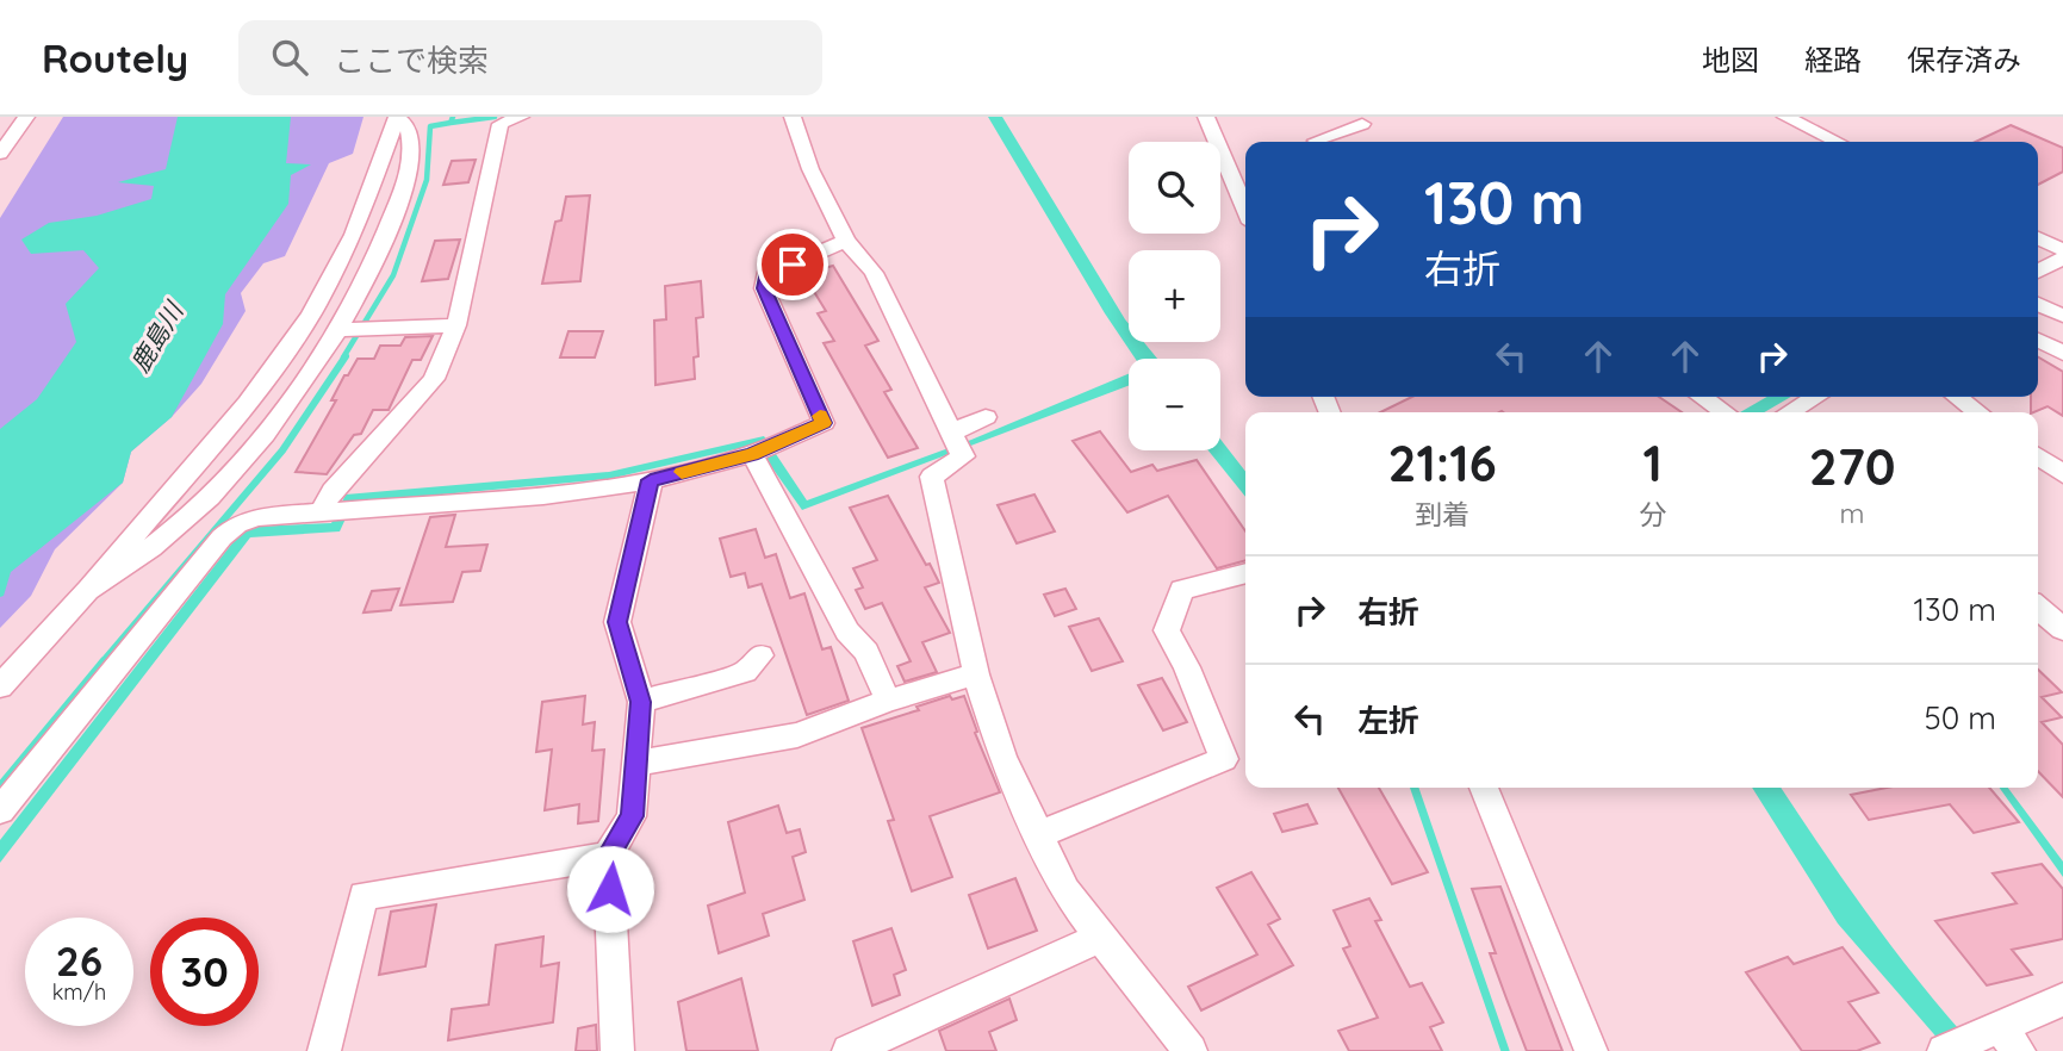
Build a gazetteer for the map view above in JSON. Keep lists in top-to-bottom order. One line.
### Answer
{"water":["鹿島川"],"page":{"header":"Routely","search":"ここで検索","nav":["地図","経路","保存済み"],"map_buttons":["+","−"],"turn":["130 m","右折"],"eta":["21:16","到着","1","分","270","m"],"list":[{"name":"右折","value":"130 m"},{"name":"左折","value":"50 m"}],"speed":"26 km/h","limit":"30"}}
